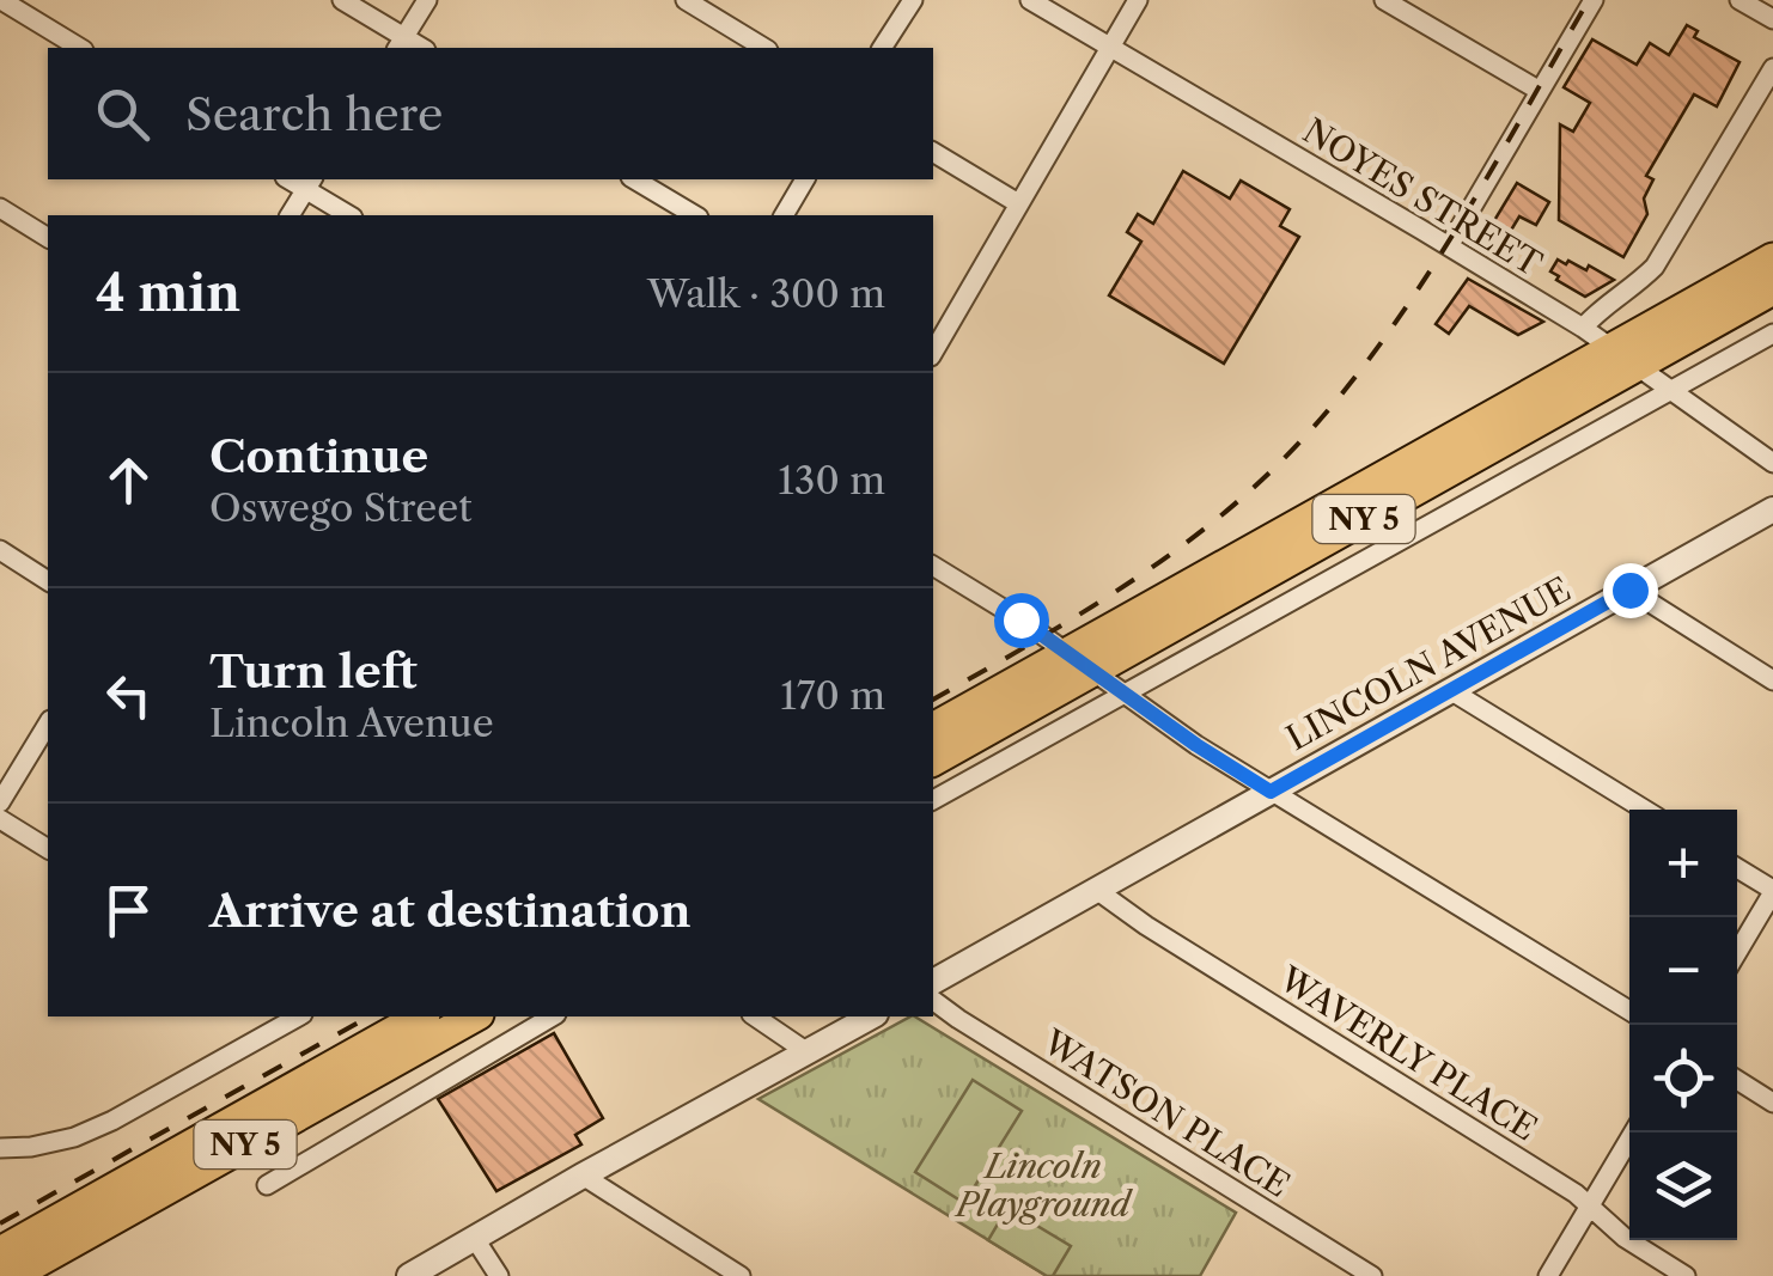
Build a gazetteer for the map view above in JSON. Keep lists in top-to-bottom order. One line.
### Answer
{"streets":{"highway":["NY 5"],"street":["NOYES STREET","LINCOLN AVENUE","WAVERLY PLACE","WATSON PLACE"]},"crossings":[["NOYES STREET","NY 5"],["LINCOLN AVENUE","WAVERLY PLACE"]],"parks":["Lincoln Playground"],"page":{"search":"Search here","heading":["4 min","Walk · 300 m"],"list":[["Continue","Oswego Street","130 m"],["Turn left","Lincoln Avenue","170 m"],"Arrive at destination"],"map_buttons":["+","−"]}}
